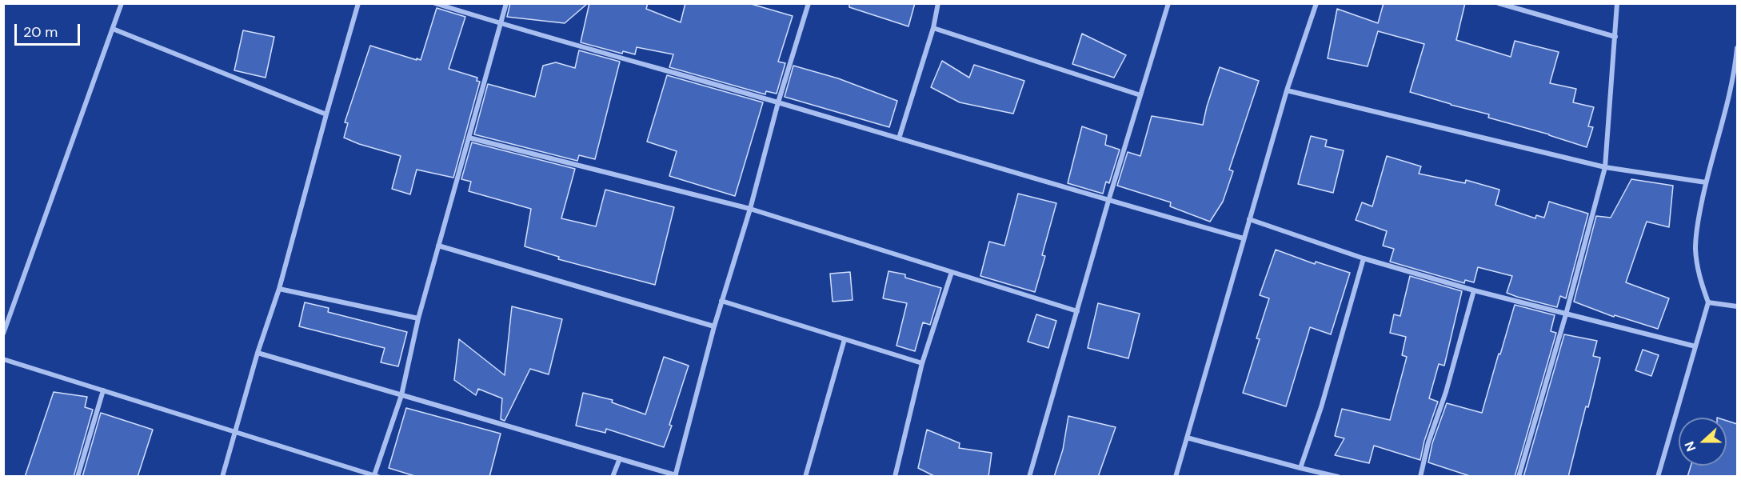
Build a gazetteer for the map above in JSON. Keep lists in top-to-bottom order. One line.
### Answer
{"scale_bar":"20 m","north":"left"}
